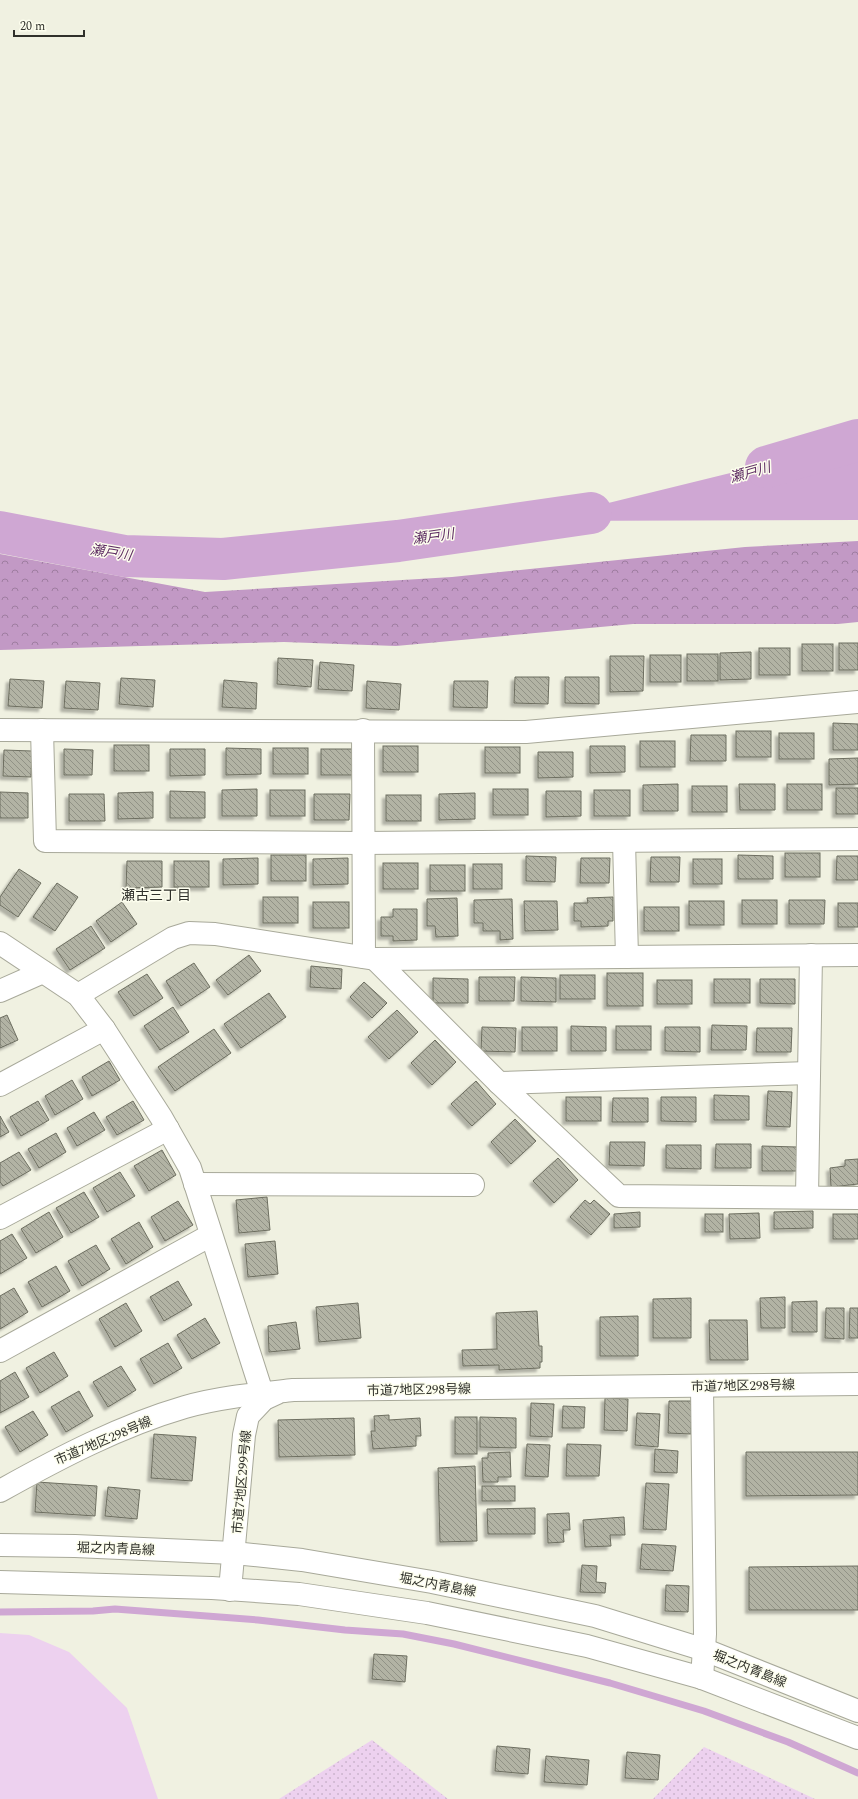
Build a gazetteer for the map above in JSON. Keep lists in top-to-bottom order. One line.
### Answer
{"streets":{"street":["市道7地区298号線","市道7地区299号線","堀之内青島線"]},"crossings":[["市道7地区298号線","市道7地区299号線"],["市道7地区299号線","堀之内青島線"]],"districts":["瀬古三丁目"],"water":["瀬戸川"],"scale_bar":"20 m"}
